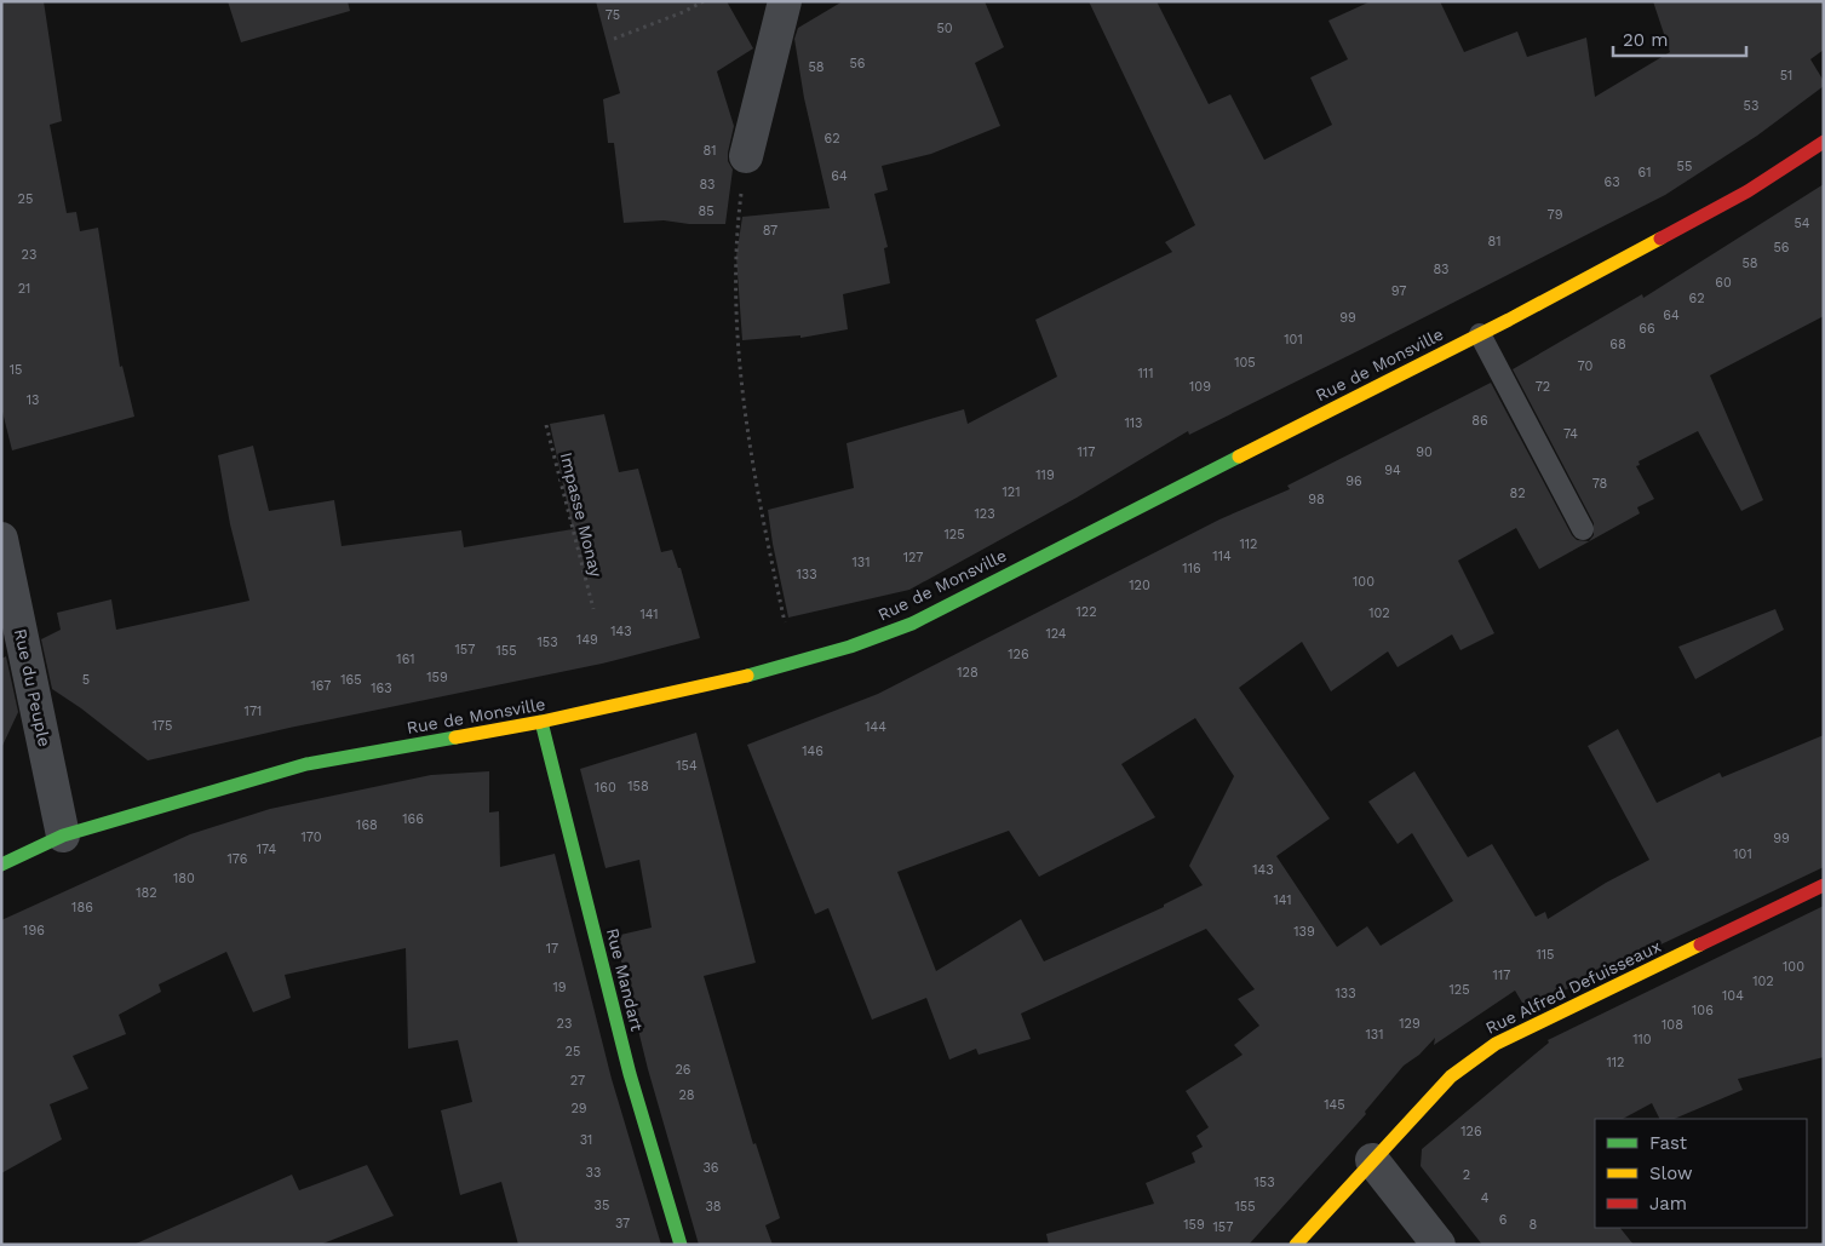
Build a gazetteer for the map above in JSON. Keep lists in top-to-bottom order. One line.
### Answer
{"streets":{"street":["Rue de Monsville","Rue du Peuple","Rue Mandart","Rue Alfred Defuisseaux"],"path":["Impasse Monay"]},"crossings":[["Rue de Monsville","Rue du Peuple"],["Rue de Monsville","Rue Mandart"]],"house_numbers":["75","50","56","58","51","53","62","81","55","61","64","63","83","25","85","79","54","87","81","56","23","58","83","60","21","97","62","64","99","66","101","68","105","70","15","111","109","72","13","86","113","74","117","90","94","119","96","78","121","82","98","123","125","112","114","127","131","116","133","100","120","122","102","141","143","124","149","153","157","155","126","161","128","159","5","165","167","163","171","175","144","146","154","158","160","166","168","170","99","174","101","176","143","180","182","141","186","196","139","17","115","100","117","102","19","125","133","104","106","23","129","108","131","110","25","112","26","27","28","145","29","126","31","36","33","2","153","4","35","38","155","6","37","159","8","157"],"legend":["Fast","Slow","Jam"],"scale_bar":"20 m"}
